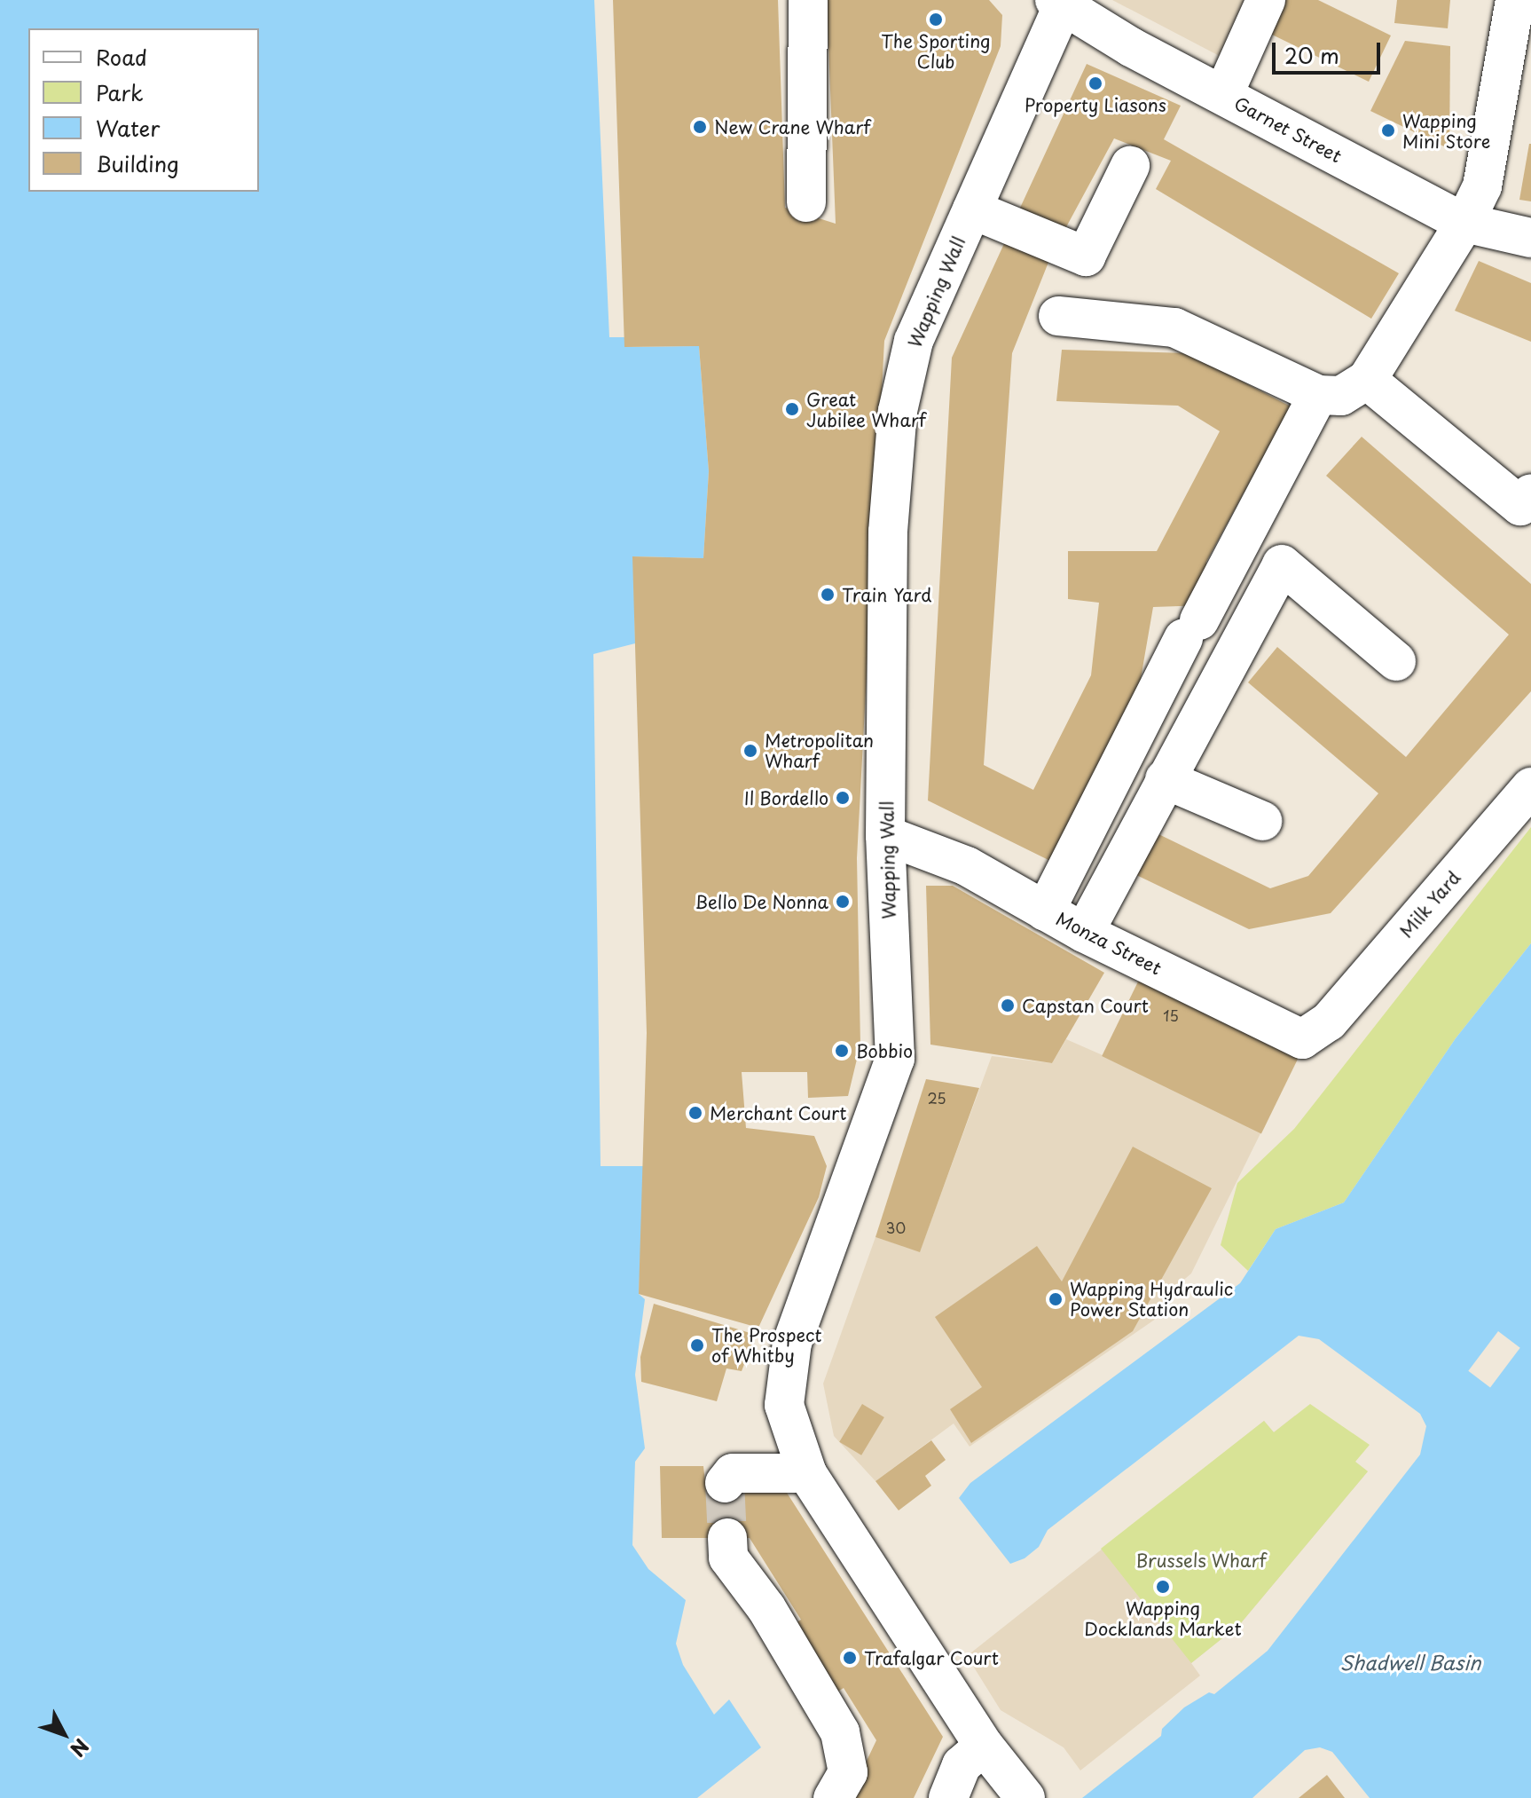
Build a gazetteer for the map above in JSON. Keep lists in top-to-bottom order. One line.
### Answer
{"streets":{"street":["Garnet Street","Wapping Wall","Milk Yard","Monza Street"]},"crossings":[["Garnet Street","Wapping Wall"],["Wapping Wall","Monza Street"],["Milk Yard","Monza Street"]],"water":["Shadwell Basin"],"parks":["Brussels Wharf"],"places":["The Sporting Club","Property Liasons","New Crane Wharf","Wapping Mini Store","Great Jubilee Wharf","Train Yard","Metropolitan Wharf","Il Bordello","Bello De Nonna","Capstan Court","Bobbio","Merchant Court","Wapping Hydraulic Power Station","The Prospect of Whitby","Wapping Docklands Market","Trafalgar Court"],"house_numbers":["15","25","30"],"legend":["Road","Park","Water","Building"],"scale_bar":"20 m","north":"bottom right"}
